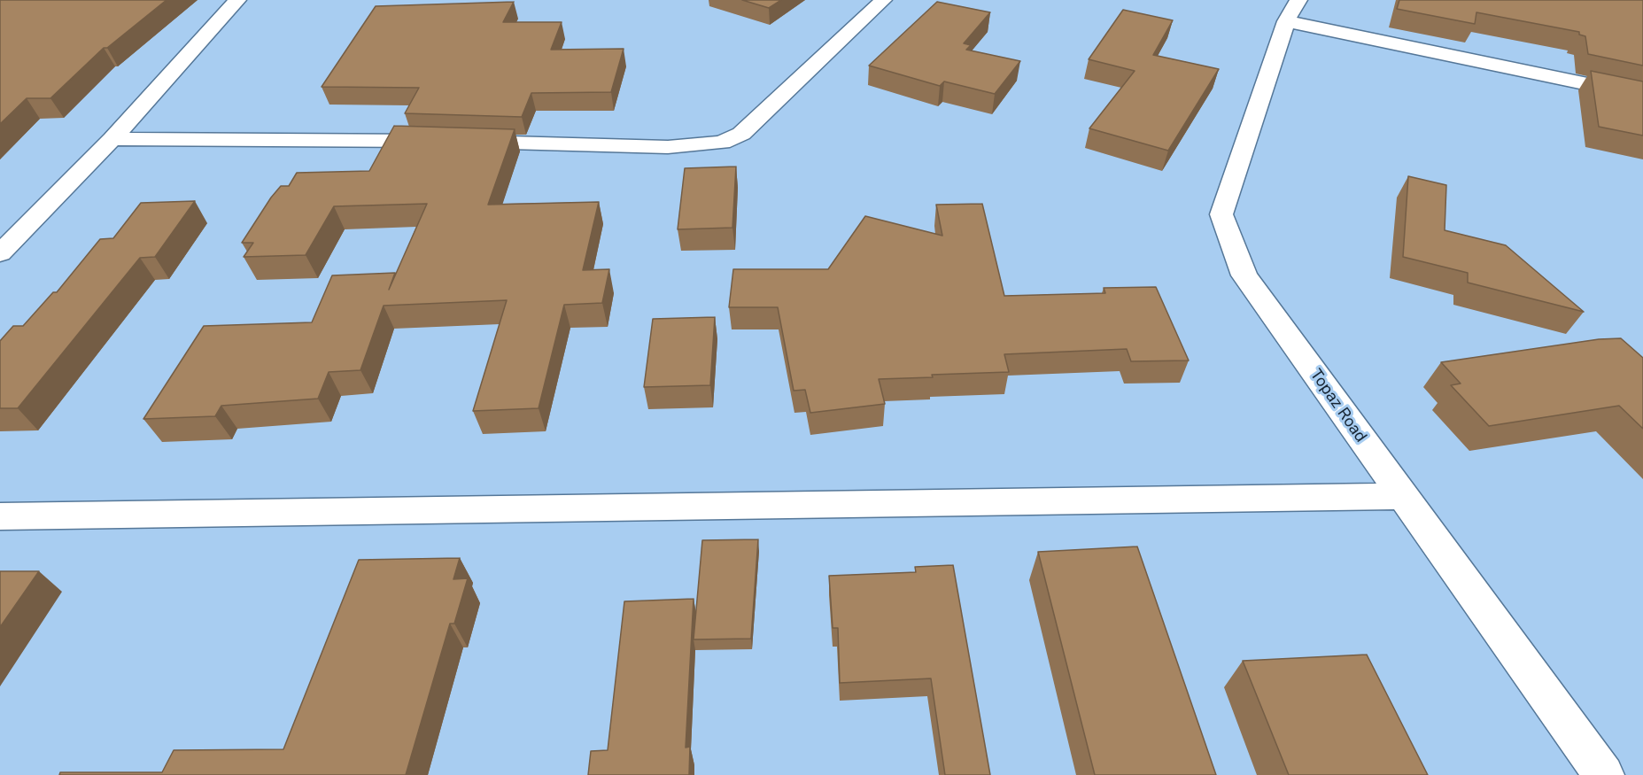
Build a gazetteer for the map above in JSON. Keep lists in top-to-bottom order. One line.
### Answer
{"streets":{"street":["Topaz Road"]}}
